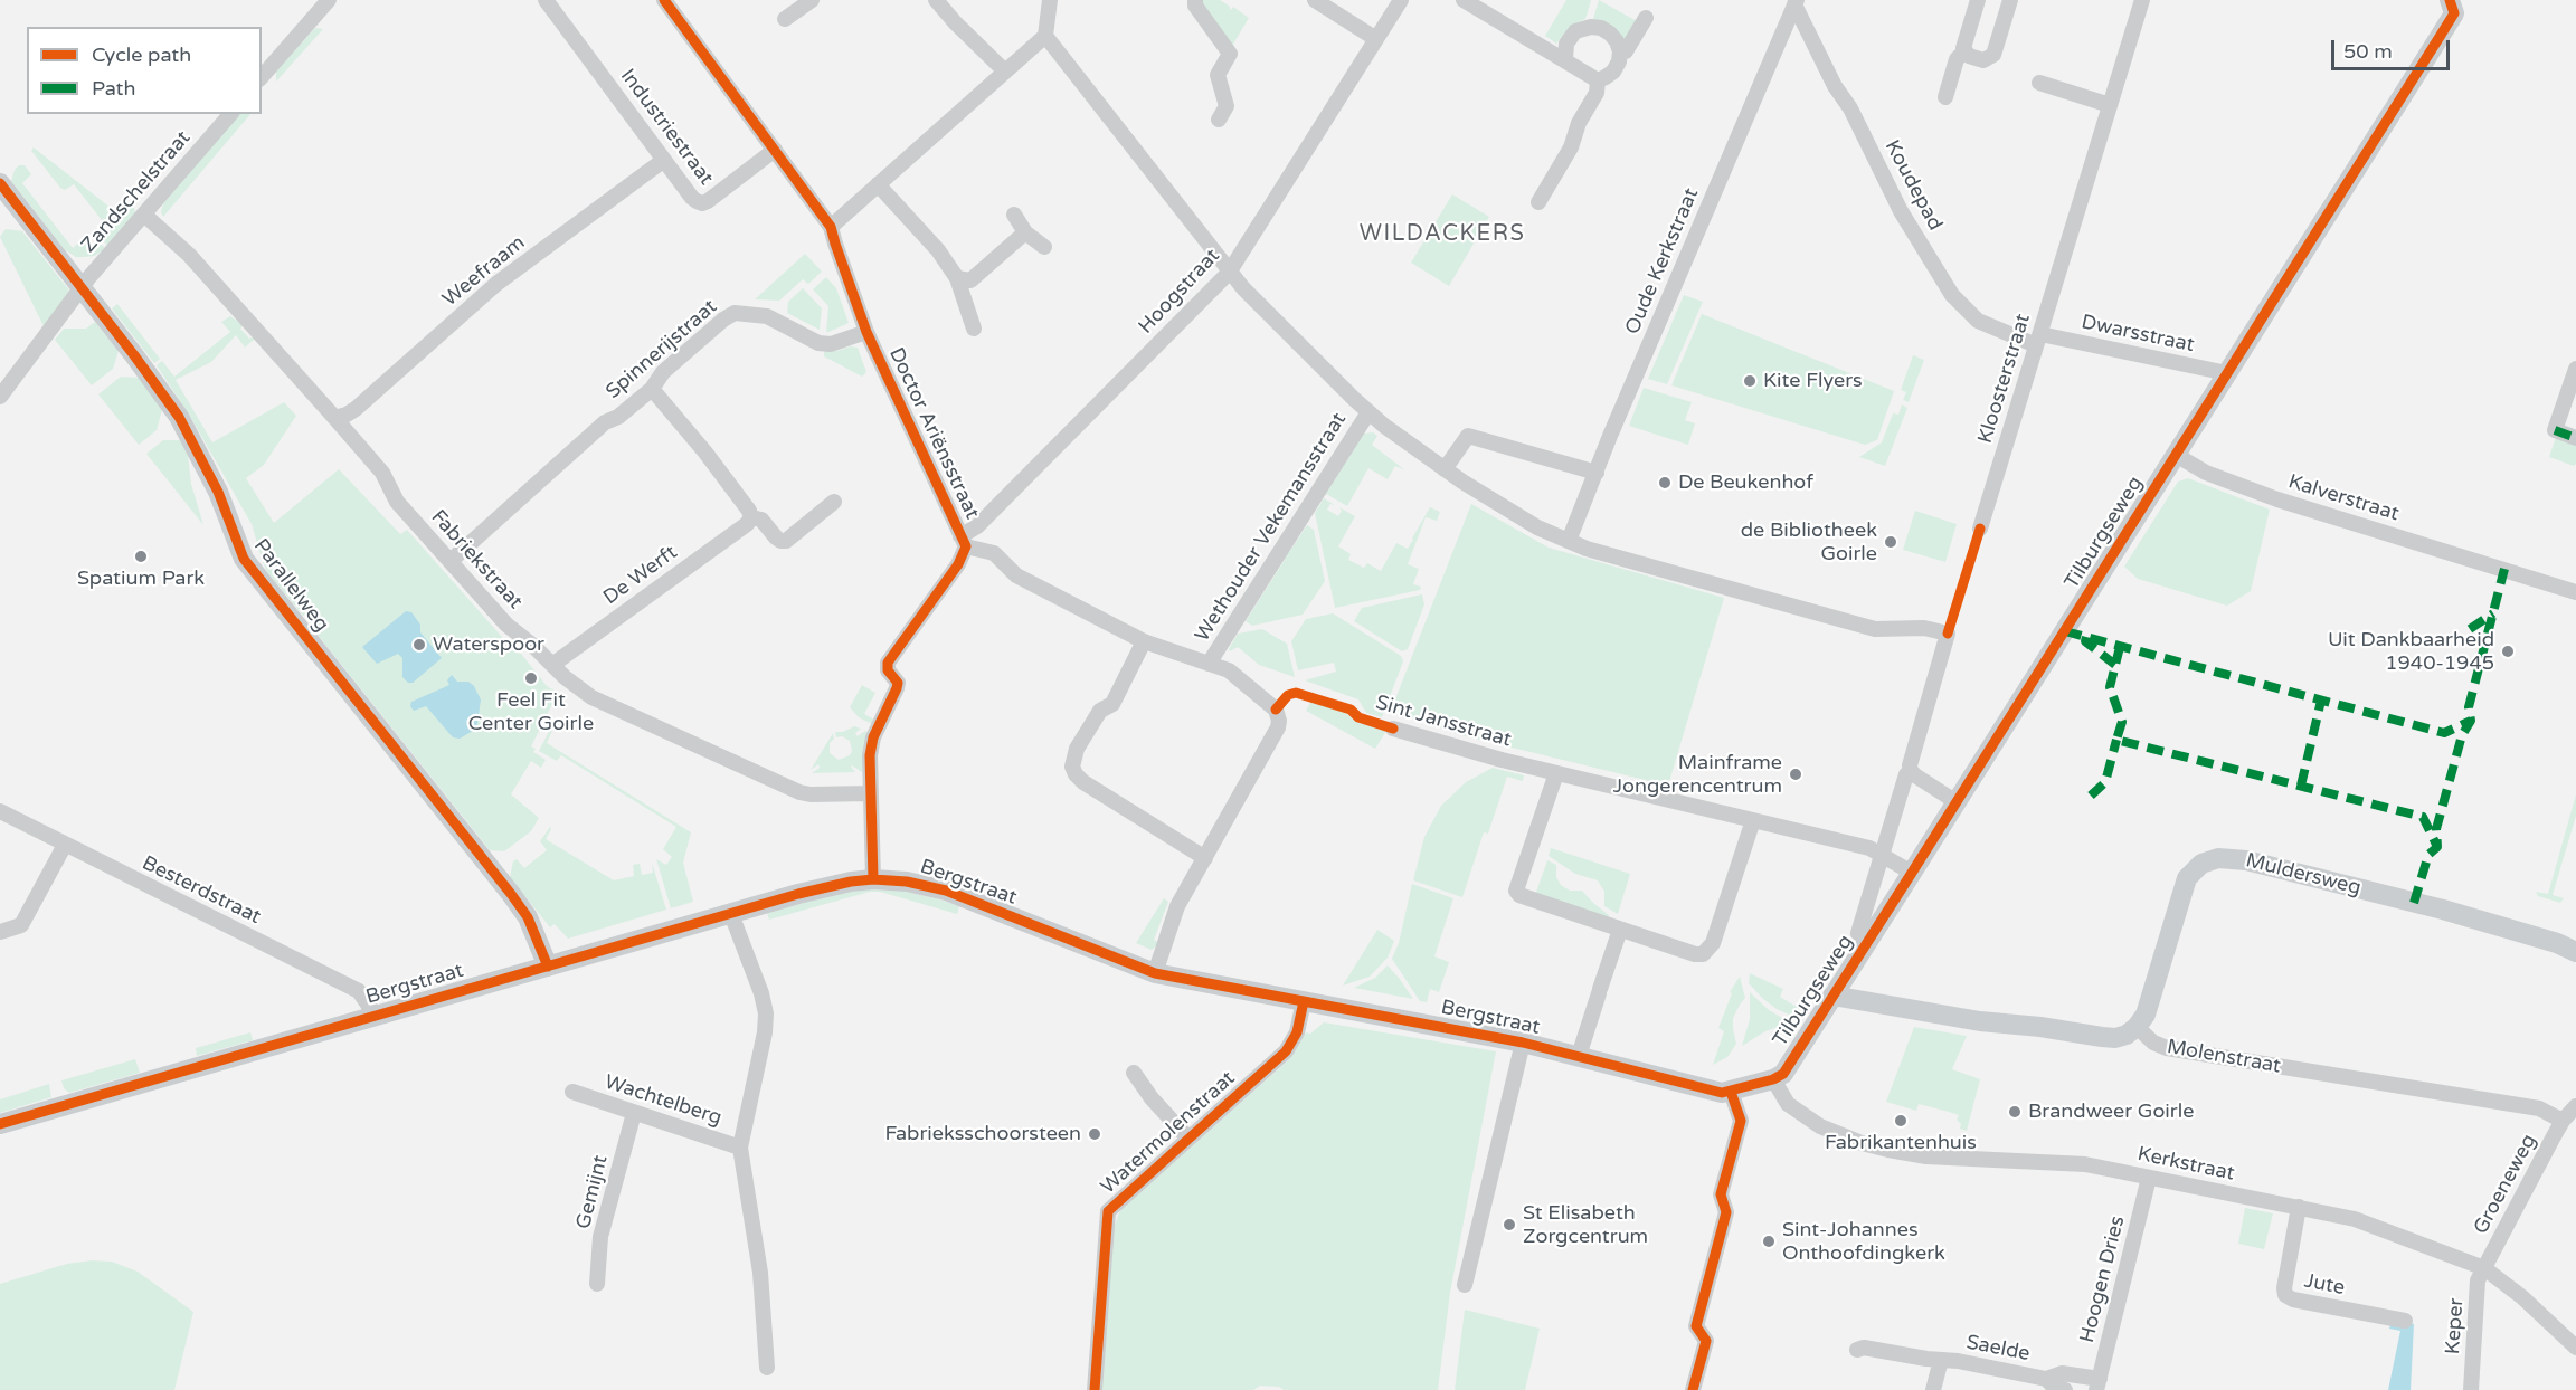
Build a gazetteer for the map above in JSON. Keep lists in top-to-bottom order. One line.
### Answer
{"streets":{"street":["Industriestraat","Koudepad","Zandschelstraat","Oude Kerkstraat","Weefraam","Hoogstraat","Dwarsstraat","Spinnerijstraat","Kloosterstraat","Doctor Ariënsstraat","Kalverstraat","Wethouder Vekemansstraat","Tilburgseweg","Fabriekstraat","De Werft","Parallelweg","Sint Jansstraat","Muldersweg","Bergstraat","Besterdstraat","Molenstraat","Wachtelberg","Watermolenstraat","Kerkstraat","Groeneweg","Gemijnt","Hoogen Dries","Jute","Keper","Saelde"]},"crossings":[["Industriestraat","Weefraam"],["Industriestraat","Doctor Ariënsstraat"],["Koudepad","Oude Kerkstraat"],["Koudepad","Dwarsstraat"],["Koudepad","Kloosterstraat"],["Zandschelstraat","Fabriekstraat"],["Zandschelstraat","Parallelweg"],["Weefraam","Fabriekstraat"],["Hoogstraat","Doctor Ariënsstraat"],["Dwarsstraat","Kloosterstraat"],["Dwarsstraat","Tilburgseweg"],["Spinnerijstraat","Doctor Ariënsstraat"],["Spinnerijstraat","Fabriekstraat"],["Doctor Ariënsstraat","Fabriekstraat"],["Doctor Ariënsstraat","Bergstraat"],["Kalverstraat","Tilburgseweg"],["Tilburgseweg","Sint Jansstraat"],["Tilburgseweg","Bergstraat"],["Tilburgseweg","Kerkstraat"],["Fabriekstraat","De Werft"],["Parallelweg","Bergstraat"],["Muldersweg","Molenstraat"],["Bergstraat","Besterdstraat"],["Bergstraat","Watermolenstraat"],["Bergstraat","Kerkstraat"],["Molenstraat","Groeneweg"],["Wachtelberg","Gemijnt"],["Kerkstraat","Groeneweg"],["Kerkstraat","Hoogen Dries"],["Kerkstraat","Jute"],["Kerkstraat","Keper"],["Groeneweg","Keper"],["Hoogen Dries","Saelde"]],"districts":["WILDACKERS"],"places":["Kite Flyers","De Beukenhof","de Bibliotheek Goirle","Spatium Park","Waterspoor","Uit Dankbaarheid 1940-1945","Feel Fit Center Goirle","Mainframe Jongerencentrum","Brandweer Goirle","Fabrikantenhuis","Fabrieksschoorsteen","St Elisabeth Zorgcentrum","Sint-Johannes Onthoofdingkerk"],"legend":["Cycle path","Path"],"scale_bar":"50 m"}
